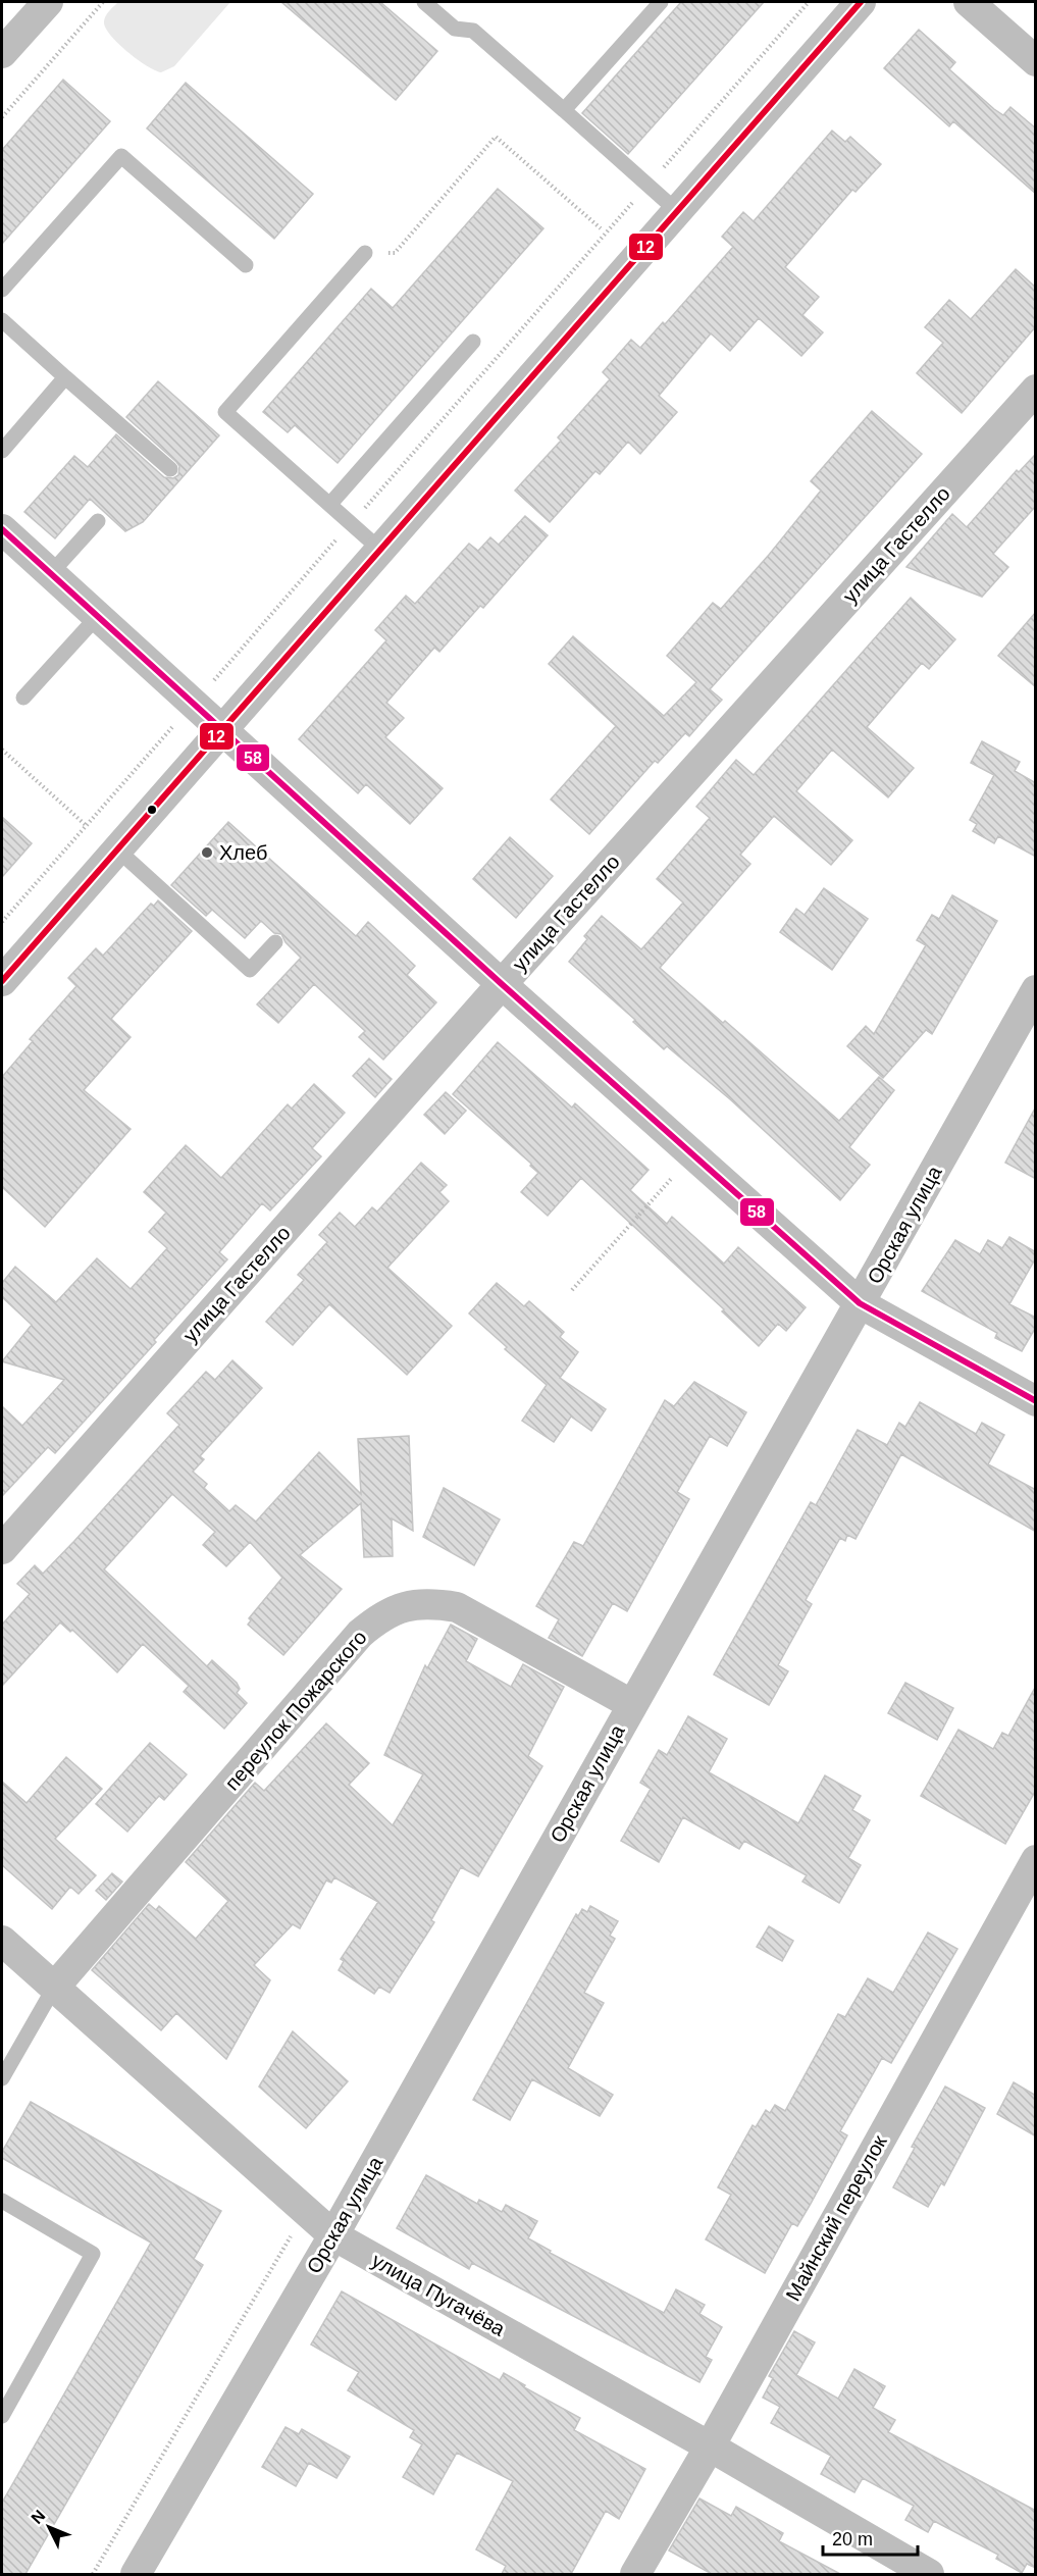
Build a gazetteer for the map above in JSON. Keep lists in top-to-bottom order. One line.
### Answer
{"streets":{"street":["улица Гастелло","Орская улица","переулок Пожарского","Майнский переулок","улица Пугачёва"]},"crossings":[["Орская улица","переулок Пожарского"],["Орская улица","улица Пугачёва"],["переулок Пожарского","улица Пугачёва"],["Майнский переулок","улица Пугачёва"]],"places":["Хлеб"],"lines":["transit line 12","transit line 58"],"scale_bar":"20 m","north":"top left"}
